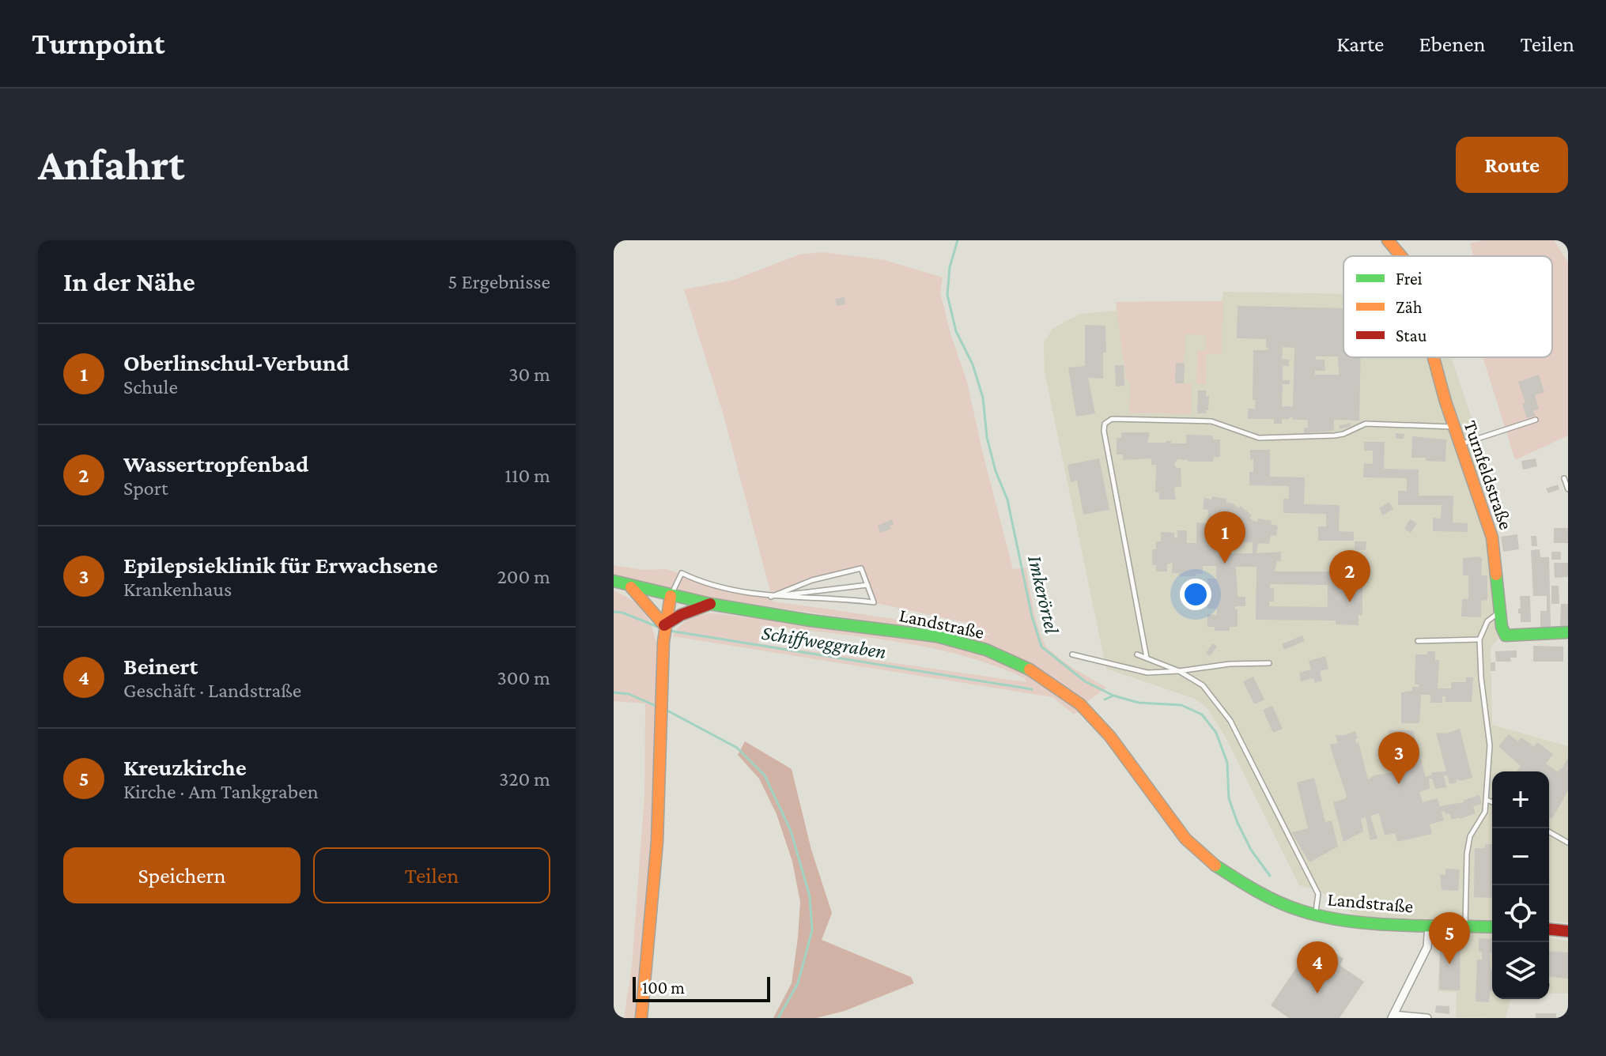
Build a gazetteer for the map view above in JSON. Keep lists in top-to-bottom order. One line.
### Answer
{"streets":{"main road":["Turnfeldstraße","Landstraße"]},"water":["Imkerörtel","Schiffweggraben"],"legend":["Frei","Zäh","Stau"],"scale_bar":"100 m","page":{"header":"Turnpoint","nav":["Karte","Ebenen","Teilen"],"buttons":["Route",["Speichern","Teilen"]],"title":"Anfahrt","heading":["In der Nähe","5 Ergebnisse"],"list":[{"mark":"1","name":"Oberlinschul-Verbund","note":"Schule","value":"30 m"},{"mark":"2","name":"Wassertropfenbad","note":"Sport","value":"110 m"},{"mark":"3","name":"Epilepsieklinik für Erwachsene","note":"Krankenhaus","value":"200 m"},{"mark":"4","name":"Beinert","note":"Geschäft · Landstraße","value":"300 m"},{"mark":"5","name":"Kreuzkirche","note":"Kirche · Am Tankgraben","value":"320 m"}],"pins":["1","2","3","5","4"],"map_buttons":["+","−"],"scale":"100 m"}}
